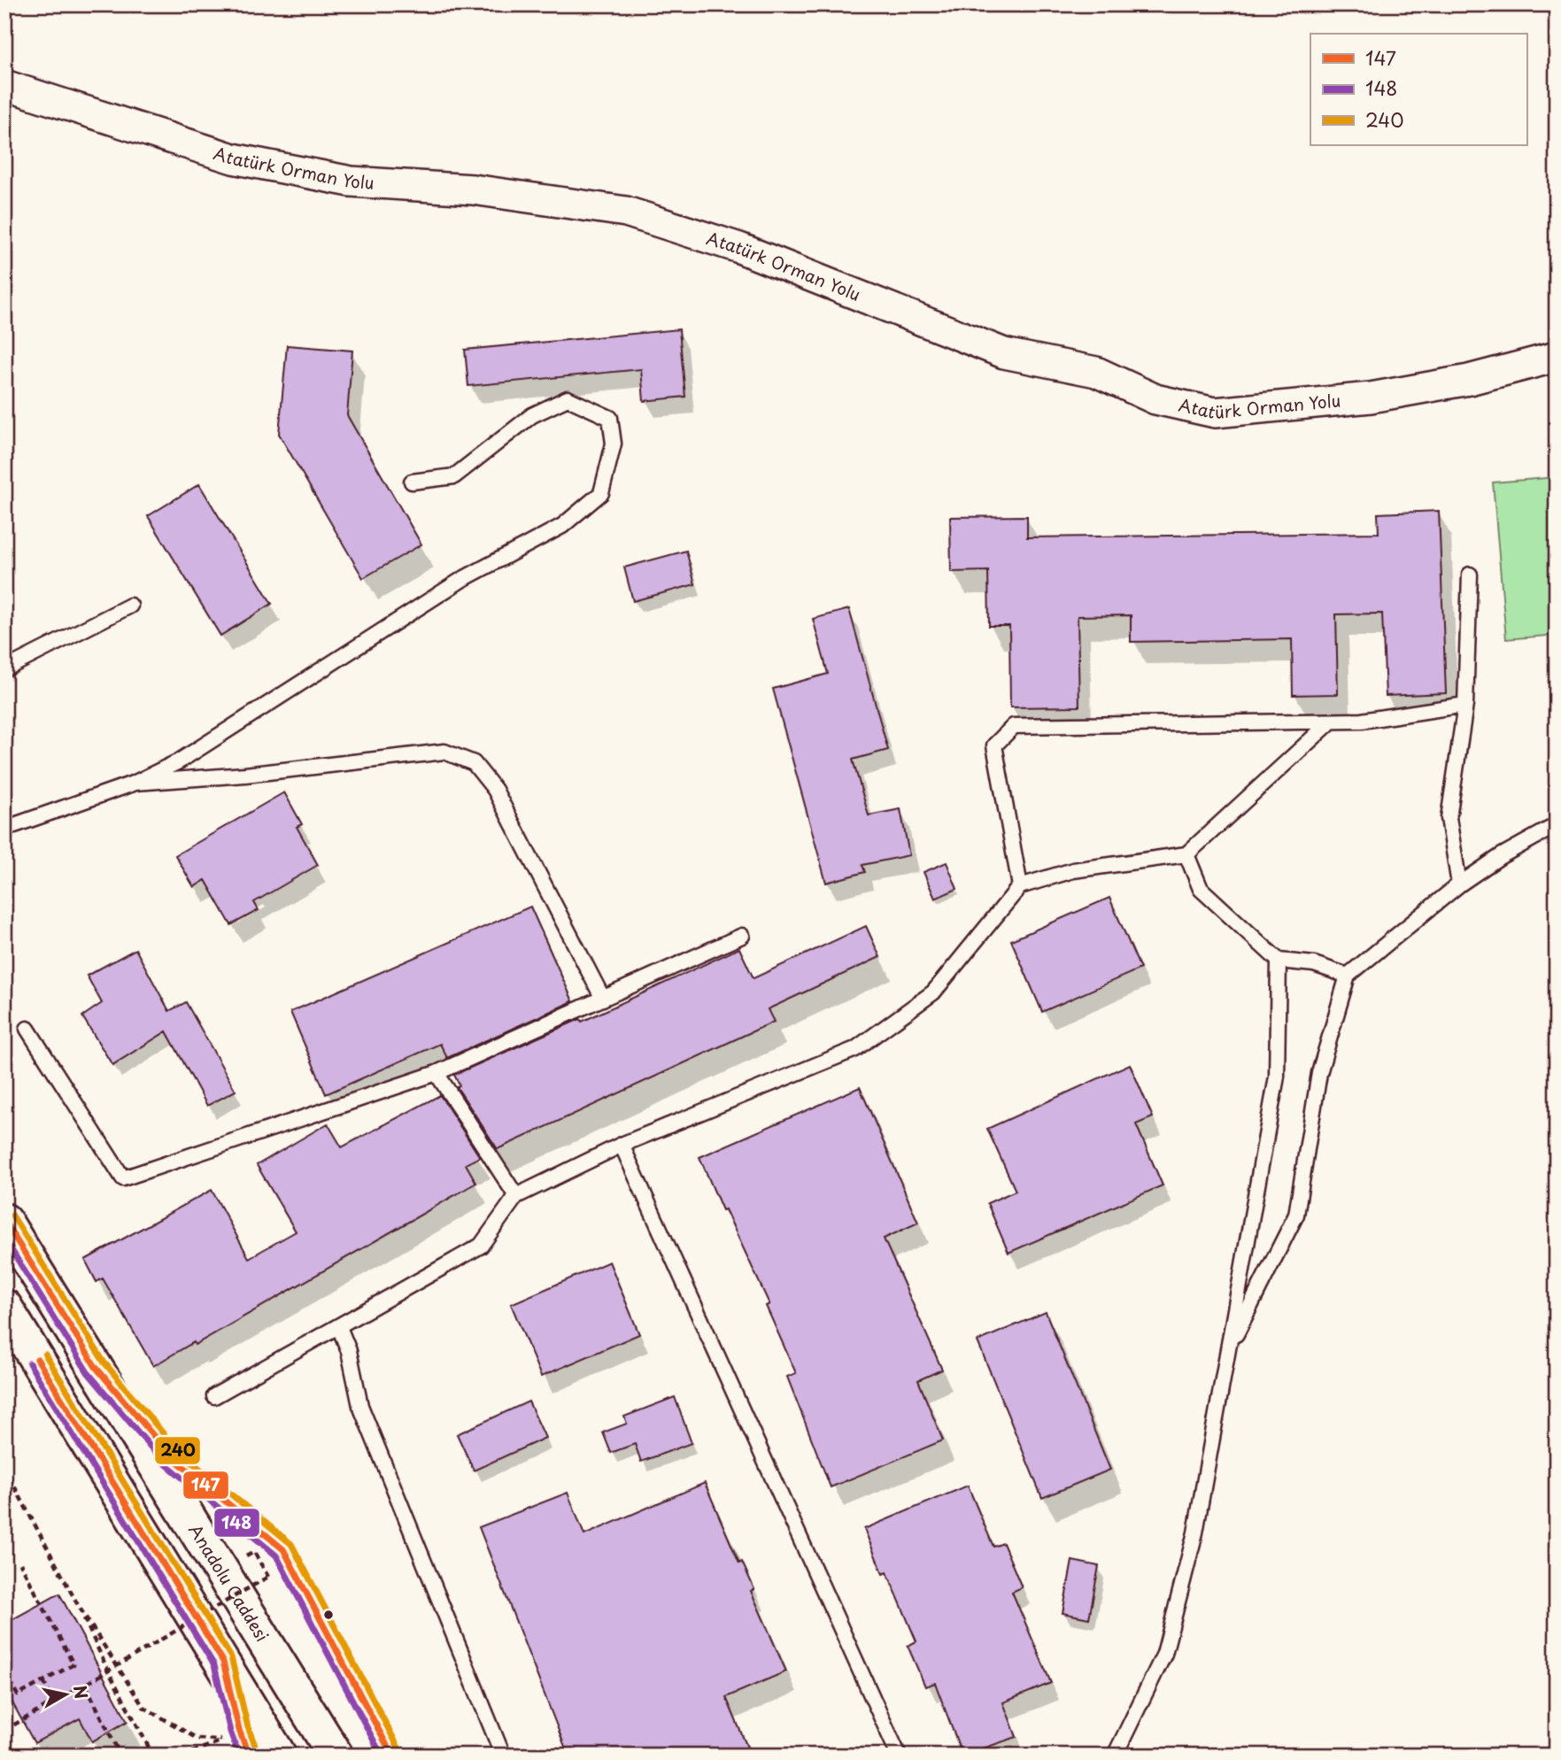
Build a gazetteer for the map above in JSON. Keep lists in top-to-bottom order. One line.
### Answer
{"streets":{"highway":["Anadolu Caddesi"],"street":["Atatürk Orman Yolu"]},"lines":["transit line 240","transit line 147","transit line 148"],"legend":["147","148","240"],"north":"right"}
